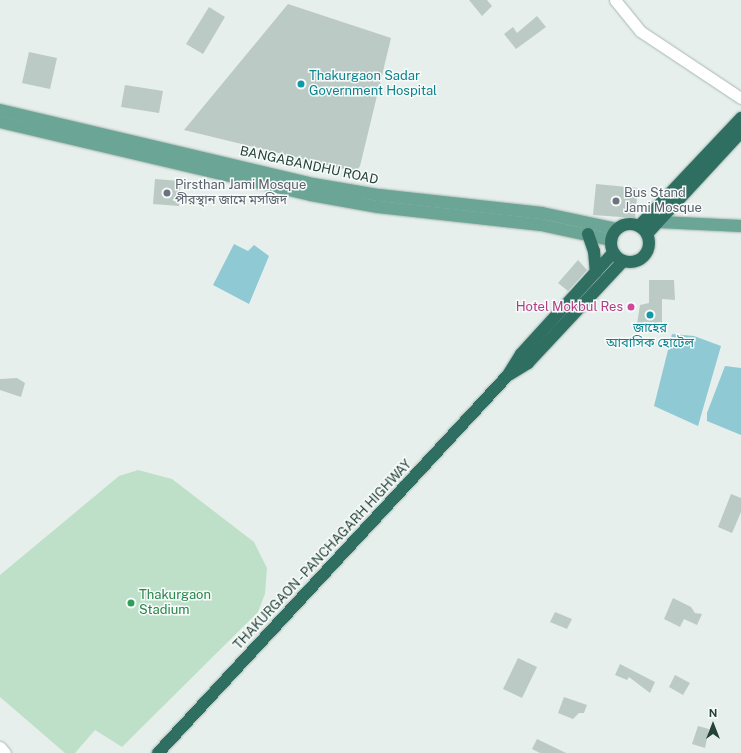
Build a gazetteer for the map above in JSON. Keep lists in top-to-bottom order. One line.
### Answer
{"streets":{"highway":["THAKURGAON - PANCHAGARH HIGHWAY"],"main road":["BANGABANDHU ROAD"]},"crossings":[["BANGABANDHU ROAD","THAKURGAON - PANCHAGARH HIGHWAY"]],"places":["Thakurgaon Sadar Government Hospital","Pirsthan Jami Mosque পীরস্থান জামে মসজিদ","Bus Stand Jami Mosque","Hotel Mokbul Res","জাহের আবাসিক হোটেল","Thakurgaon Stadium"],"north":"top"}
